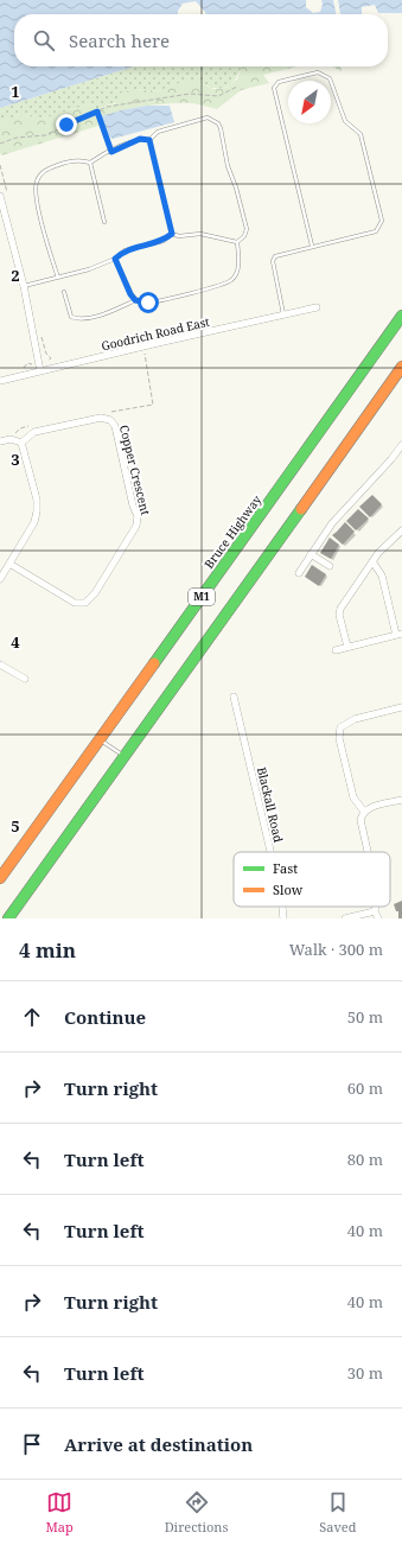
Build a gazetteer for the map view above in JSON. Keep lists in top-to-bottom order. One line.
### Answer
{"streets":{"highway":["Bruce Highway","M1"],"street":["Goodrich Road East","Copper Crescent","Blackall Road"]},"legend":["Fast","Slow"],"north":"bottom left","page":{"search":"Search here","heading":["4 min","Walk · 300 m"],"list":[["Continue","50 m"],["Turn right","60 m"],["Turn left","80 m"],["Turn left","40 m"],["Turn right","40 m"],["Turn left","30 m"],"Arrive at destination"],"nav":["Map","Directions","Saved"]},"grid":{"rows":["1","2","3","4","5"]}}
